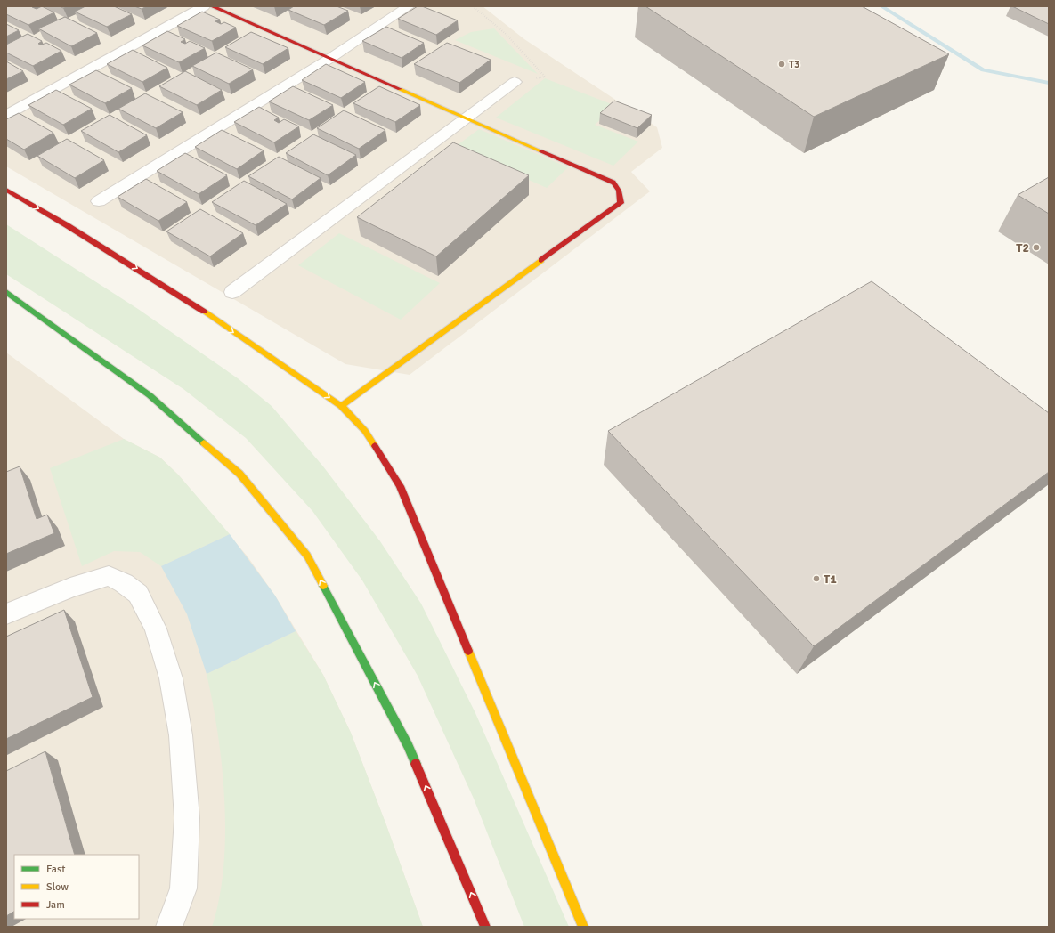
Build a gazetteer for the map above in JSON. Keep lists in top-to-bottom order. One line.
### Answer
{"places":["T3","T2","T1"],"legend":["Fast","Slow","Jam"]}
